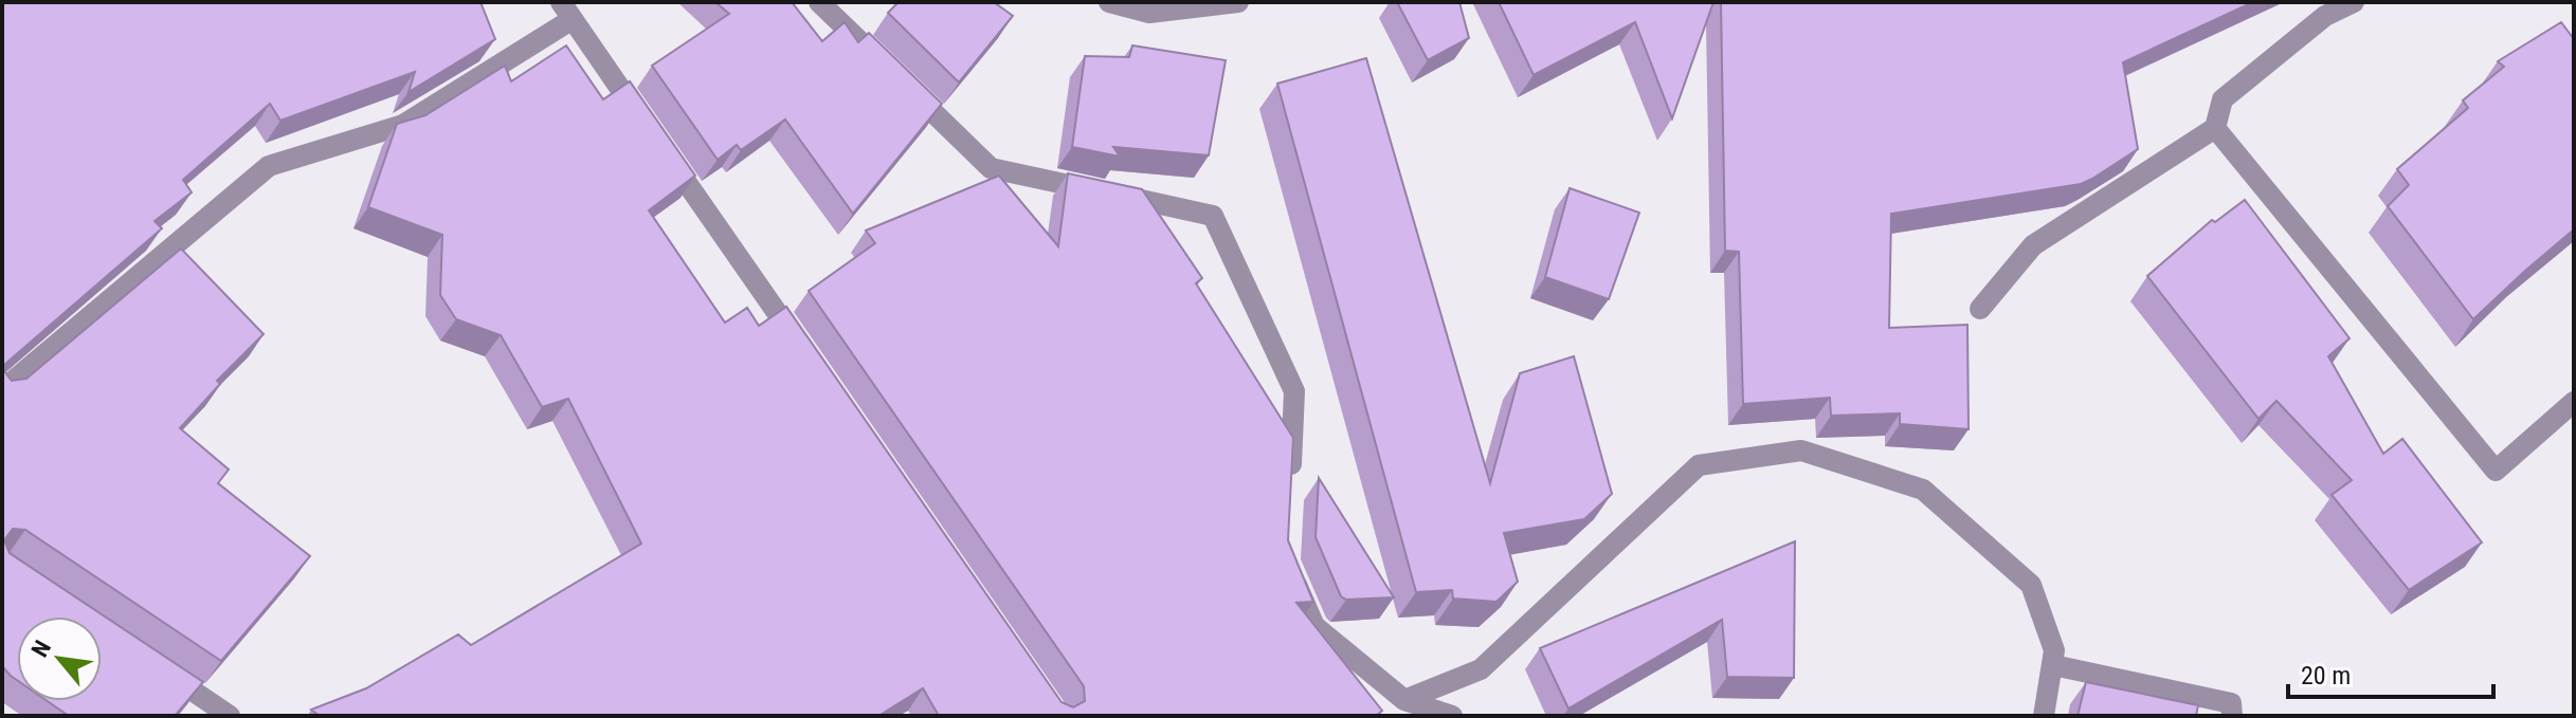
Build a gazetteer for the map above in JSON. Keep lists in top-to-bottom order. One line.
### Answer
{"scale_bar":"20 m","north":"top left"}
